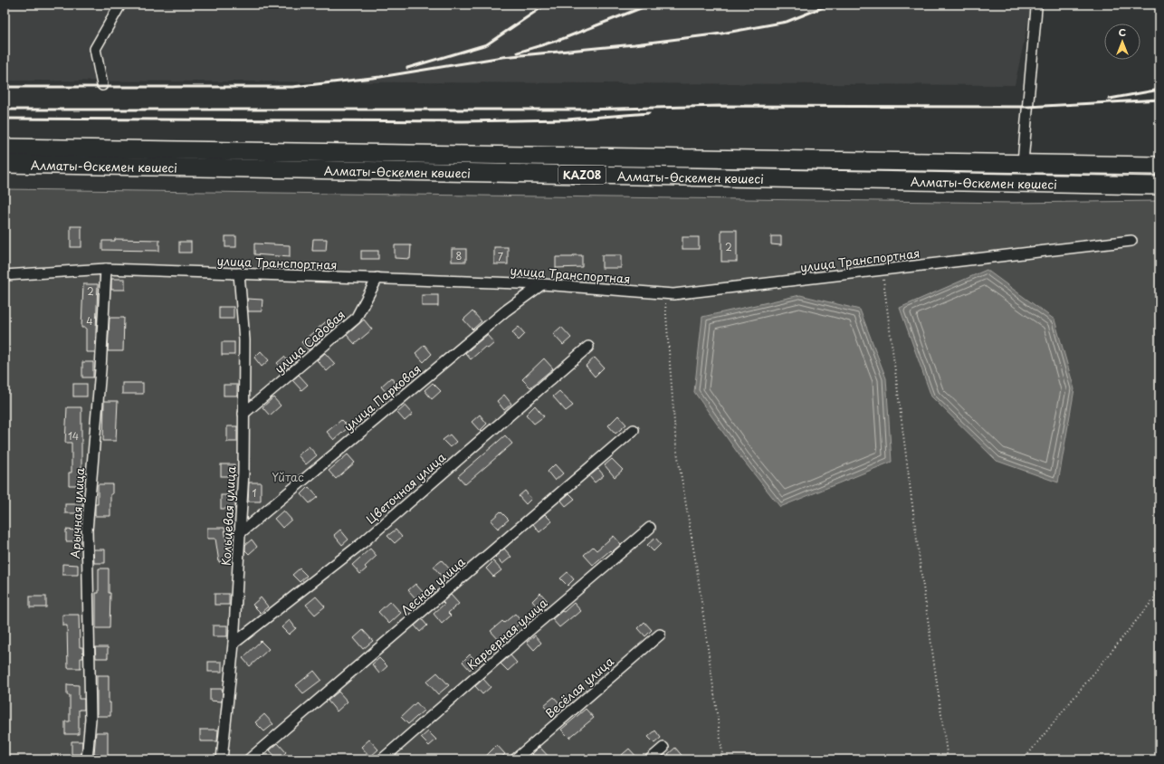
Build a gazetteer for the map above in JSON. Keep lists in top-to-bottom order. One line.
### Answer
{"streets":{"highway":["Алматы-Өскемен көшесі","KAZ08"],"street":["улица Транспортная","улица Садовая","улица Парковая","Цветочная улица","Арычная улица","Кольцевая улица","Лесная улица","Карьерная улица","Весёлая улица"]},"crossings":[["улица Транспортная","улица Садовая"],["улица Транспортная","улица Парковая"],["улица Транспортная","Арычная улица"],["улица Транспортная","Кольцевая улица"],["улица Садовая","Кольцевая улица"],["улица Парковая","Кольцевая улица"],["Цветочная улица","Кольцевая улица"]],"parks":["Үйтас"],"house_numbers":["2","8","7","2","4","14","1"],"north":"top"}
